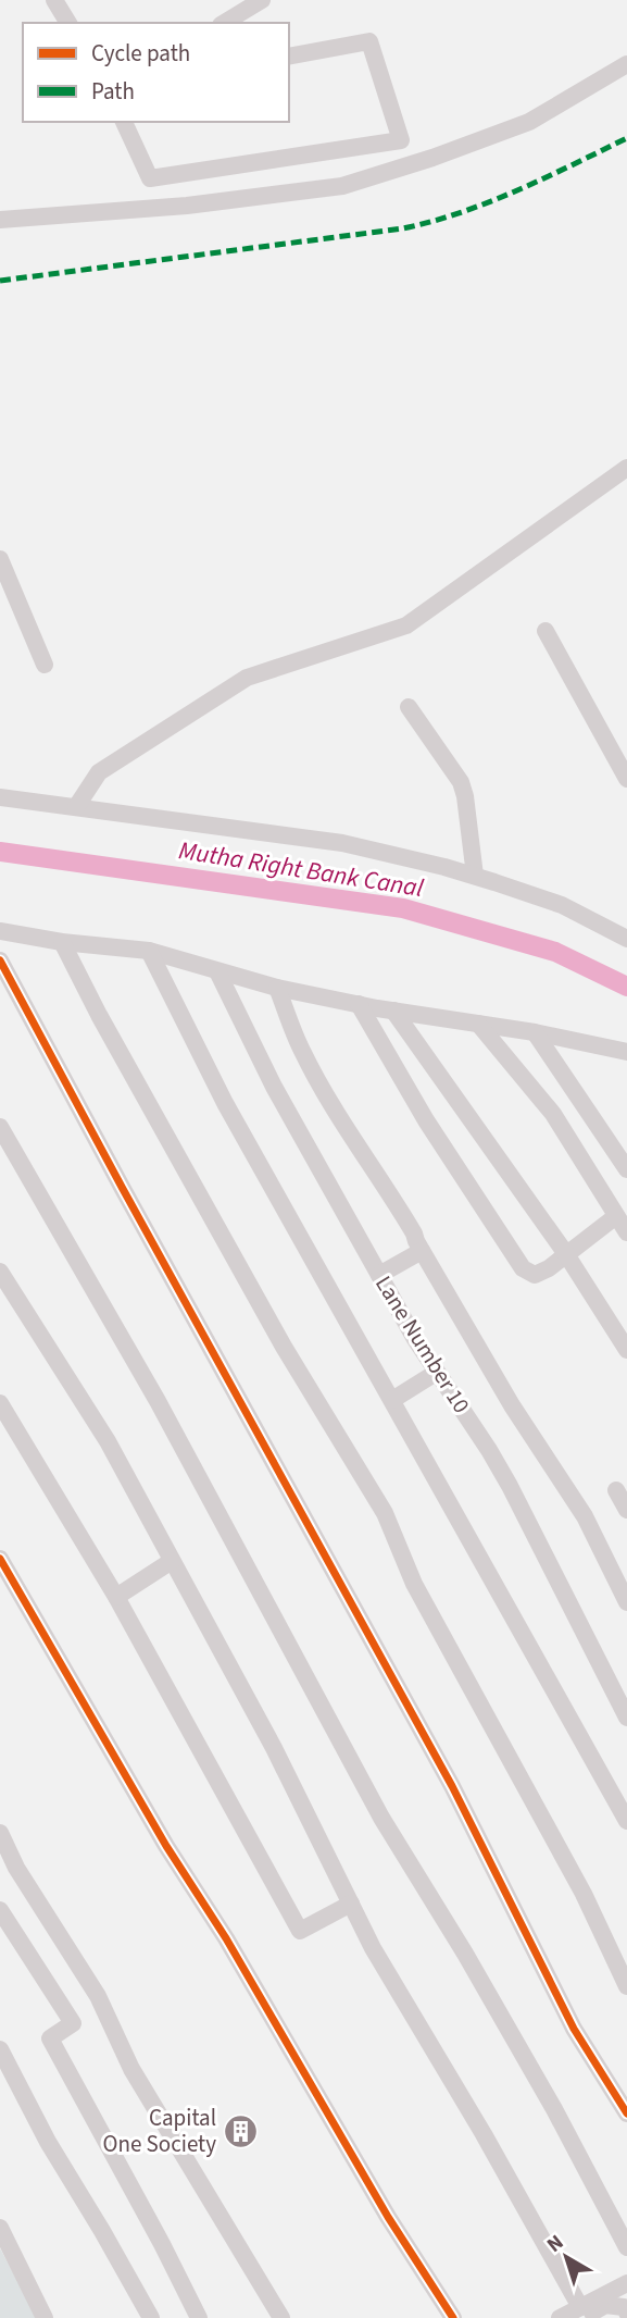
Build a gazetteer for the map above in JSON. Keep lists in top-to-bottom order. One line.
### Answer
{"streets":{"street":["Lane Number 10"]},"water":["Mutha Right Bank Canal"],"places":{"building":["Capital One Society"]},"legend":["Cycle path","Path"],"north":"top left"}
